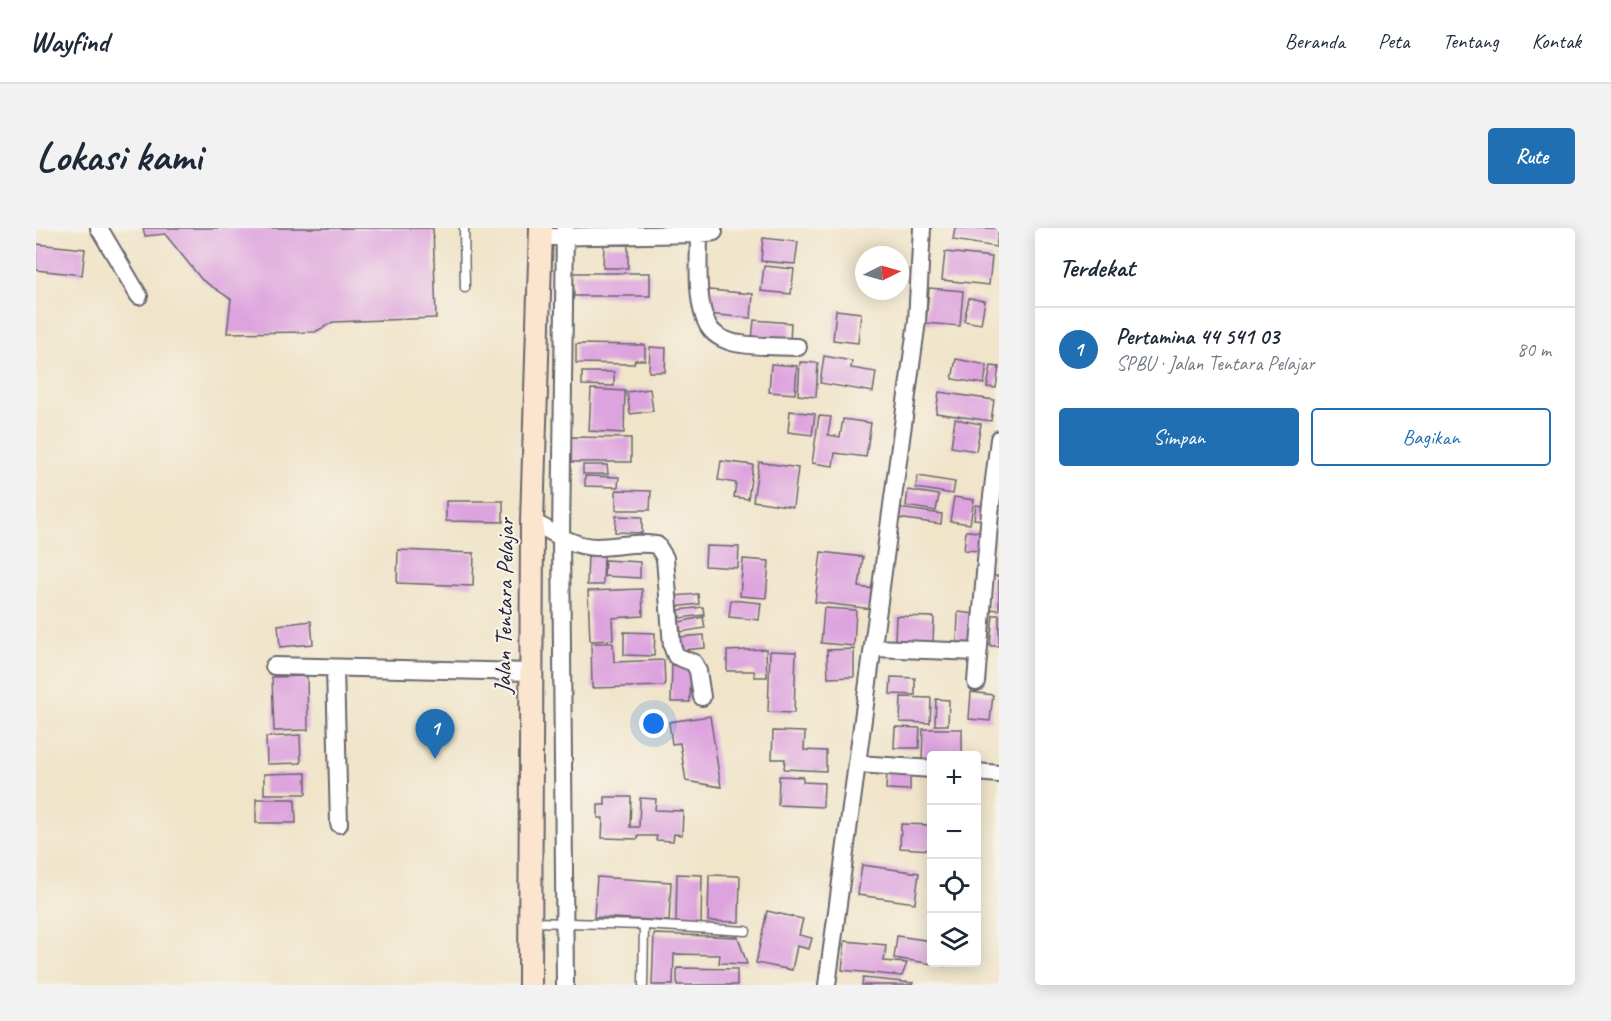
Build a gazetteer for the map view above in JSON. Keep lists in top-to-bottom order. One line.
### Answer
{"streets":{"main road":["Jalan Tentara Pelajar"]},"north":"right","page":{"header":"Wayfind","nav":["Beranda","Peta","Tentang","Kontak"],"buttons":["Rute",["Simpan","Bagikan"]],"title":"Lokasi kami","heading":"Terdekat","list":[{"mark":"1","name":"Pertamina 44 541 03","note":"SPBU · Jalan Tentara Pelajar","value":"80 m"}],"pins":"1","map_buttons":["+","−"]}}
